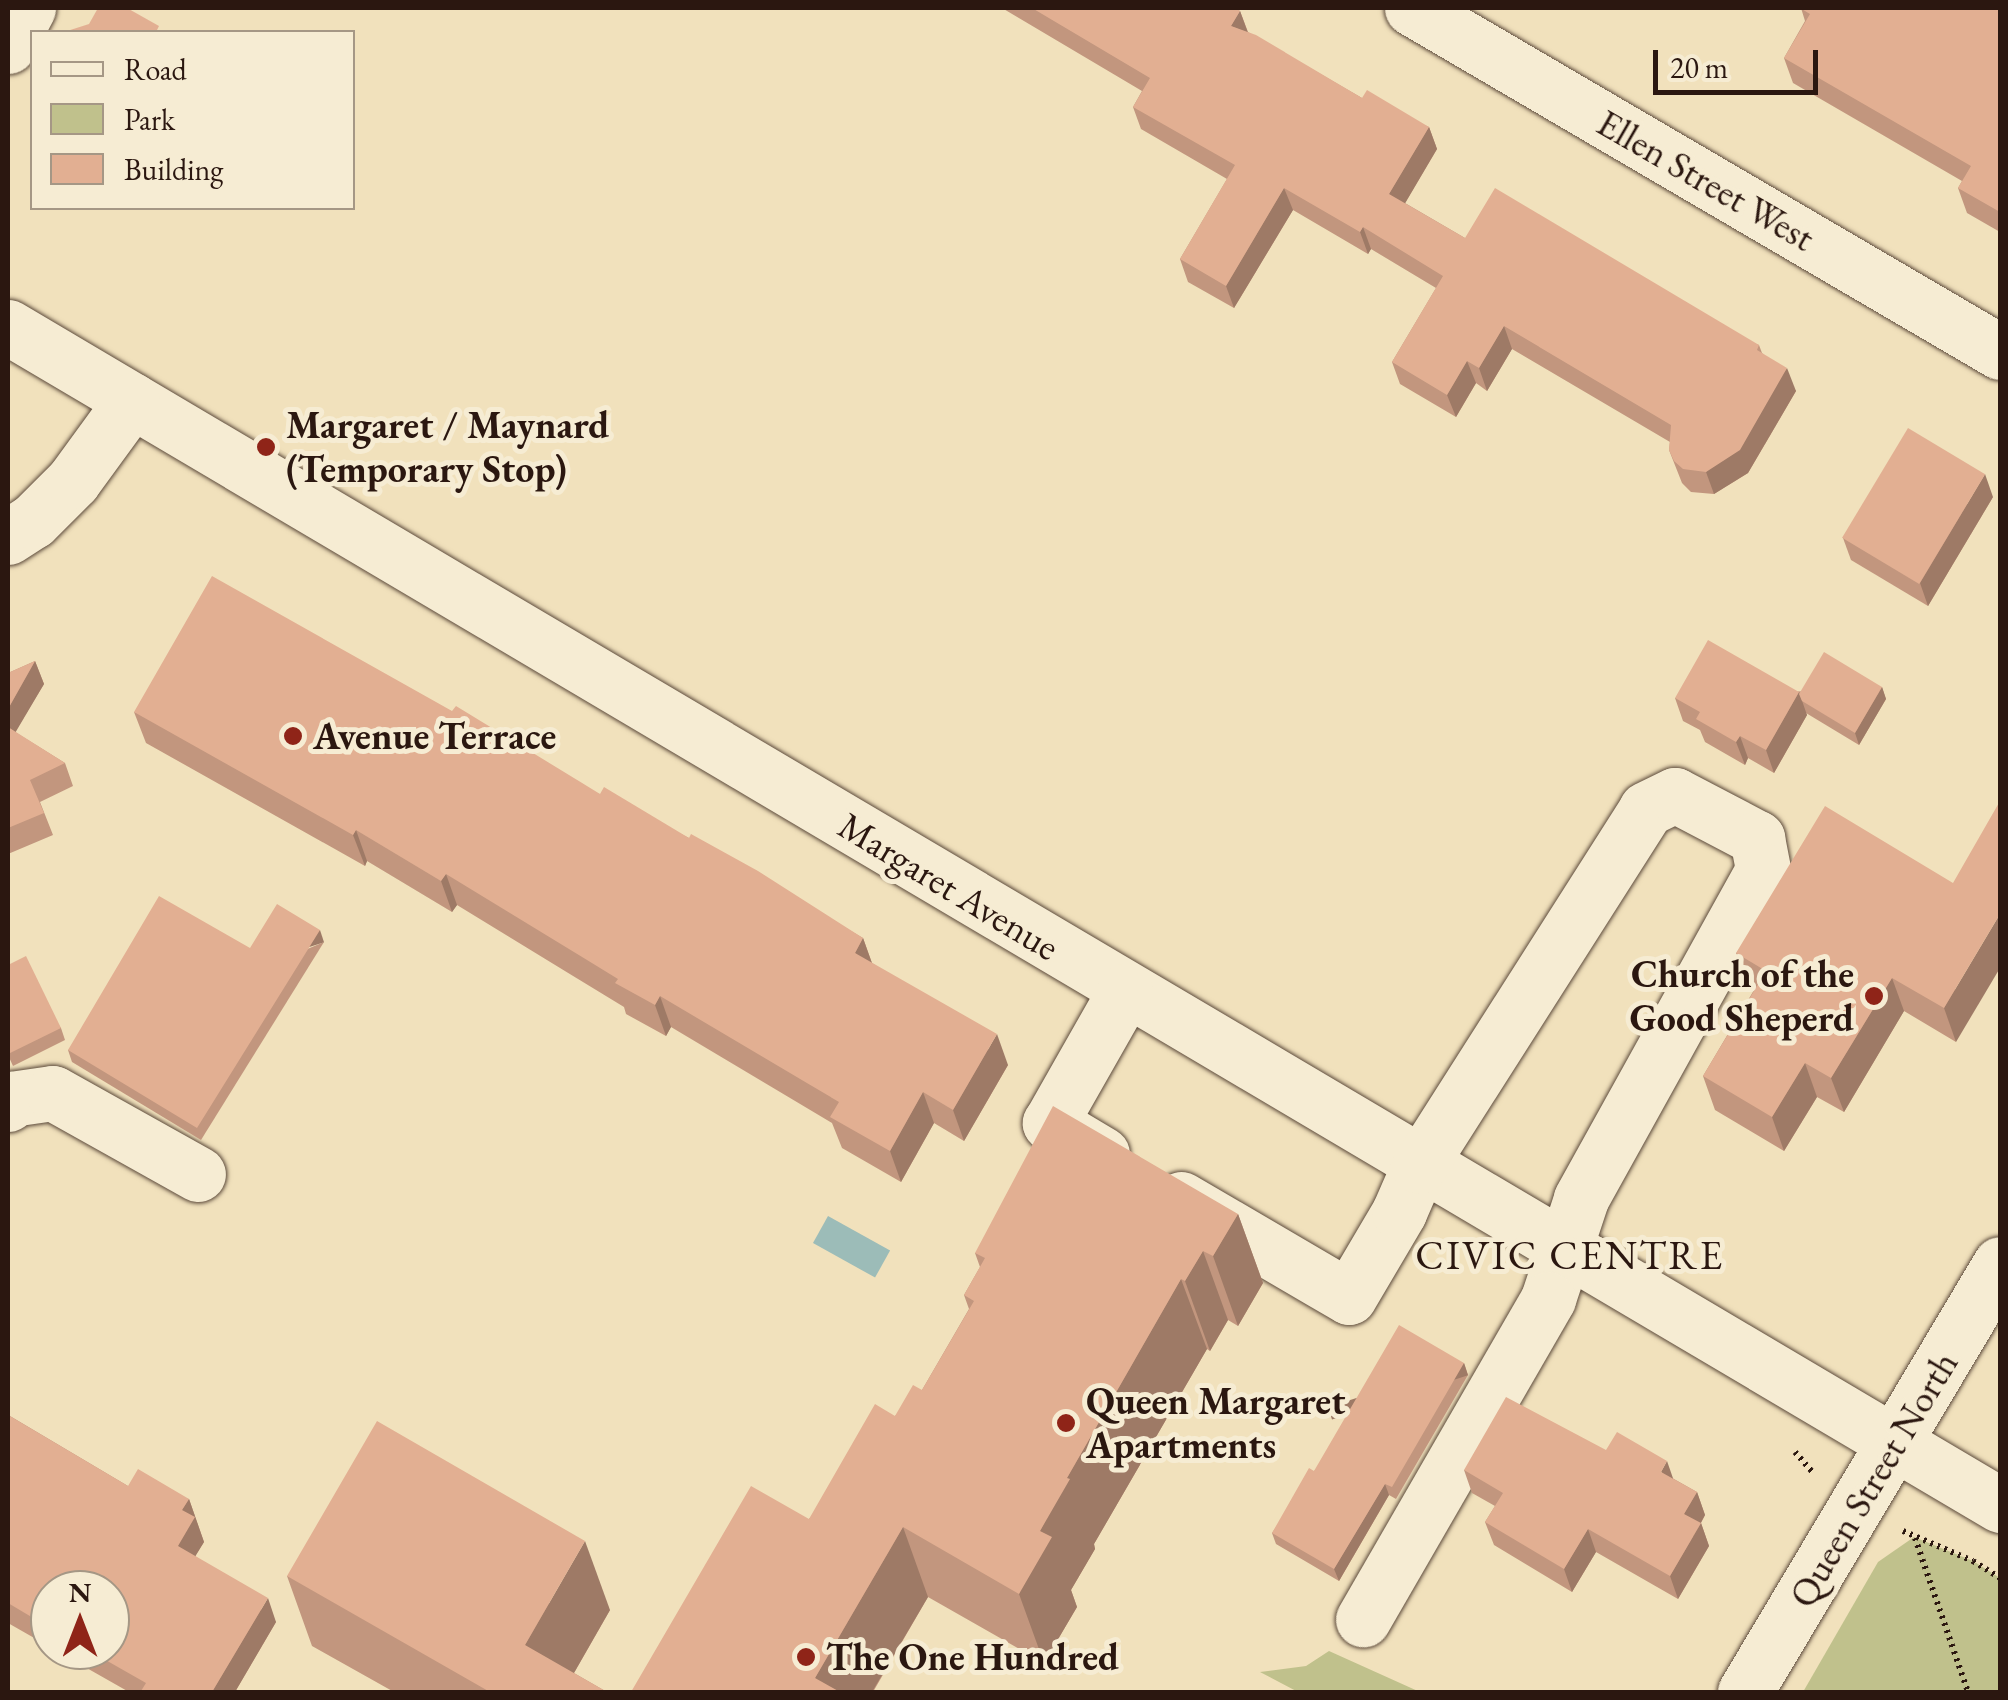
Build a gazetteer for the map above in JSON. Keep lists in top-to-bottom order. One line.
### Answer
{"streets":{"street":["Ellen Street West","Margaret Avenue","Queen Street North"]},"crossings":[["Margaret Avenue","Queen Street North"]],"districts":["CIVIC CENTRE"],"places":["Margaret / Maynard (Temporary Stop)","Avenue Terrace","Church of the Good Sheperd","Queen Margaret Apartments","The One Hundred"],"legend":["Road","Park","Building"],"scale_bar":"20 m","north":"top"}
